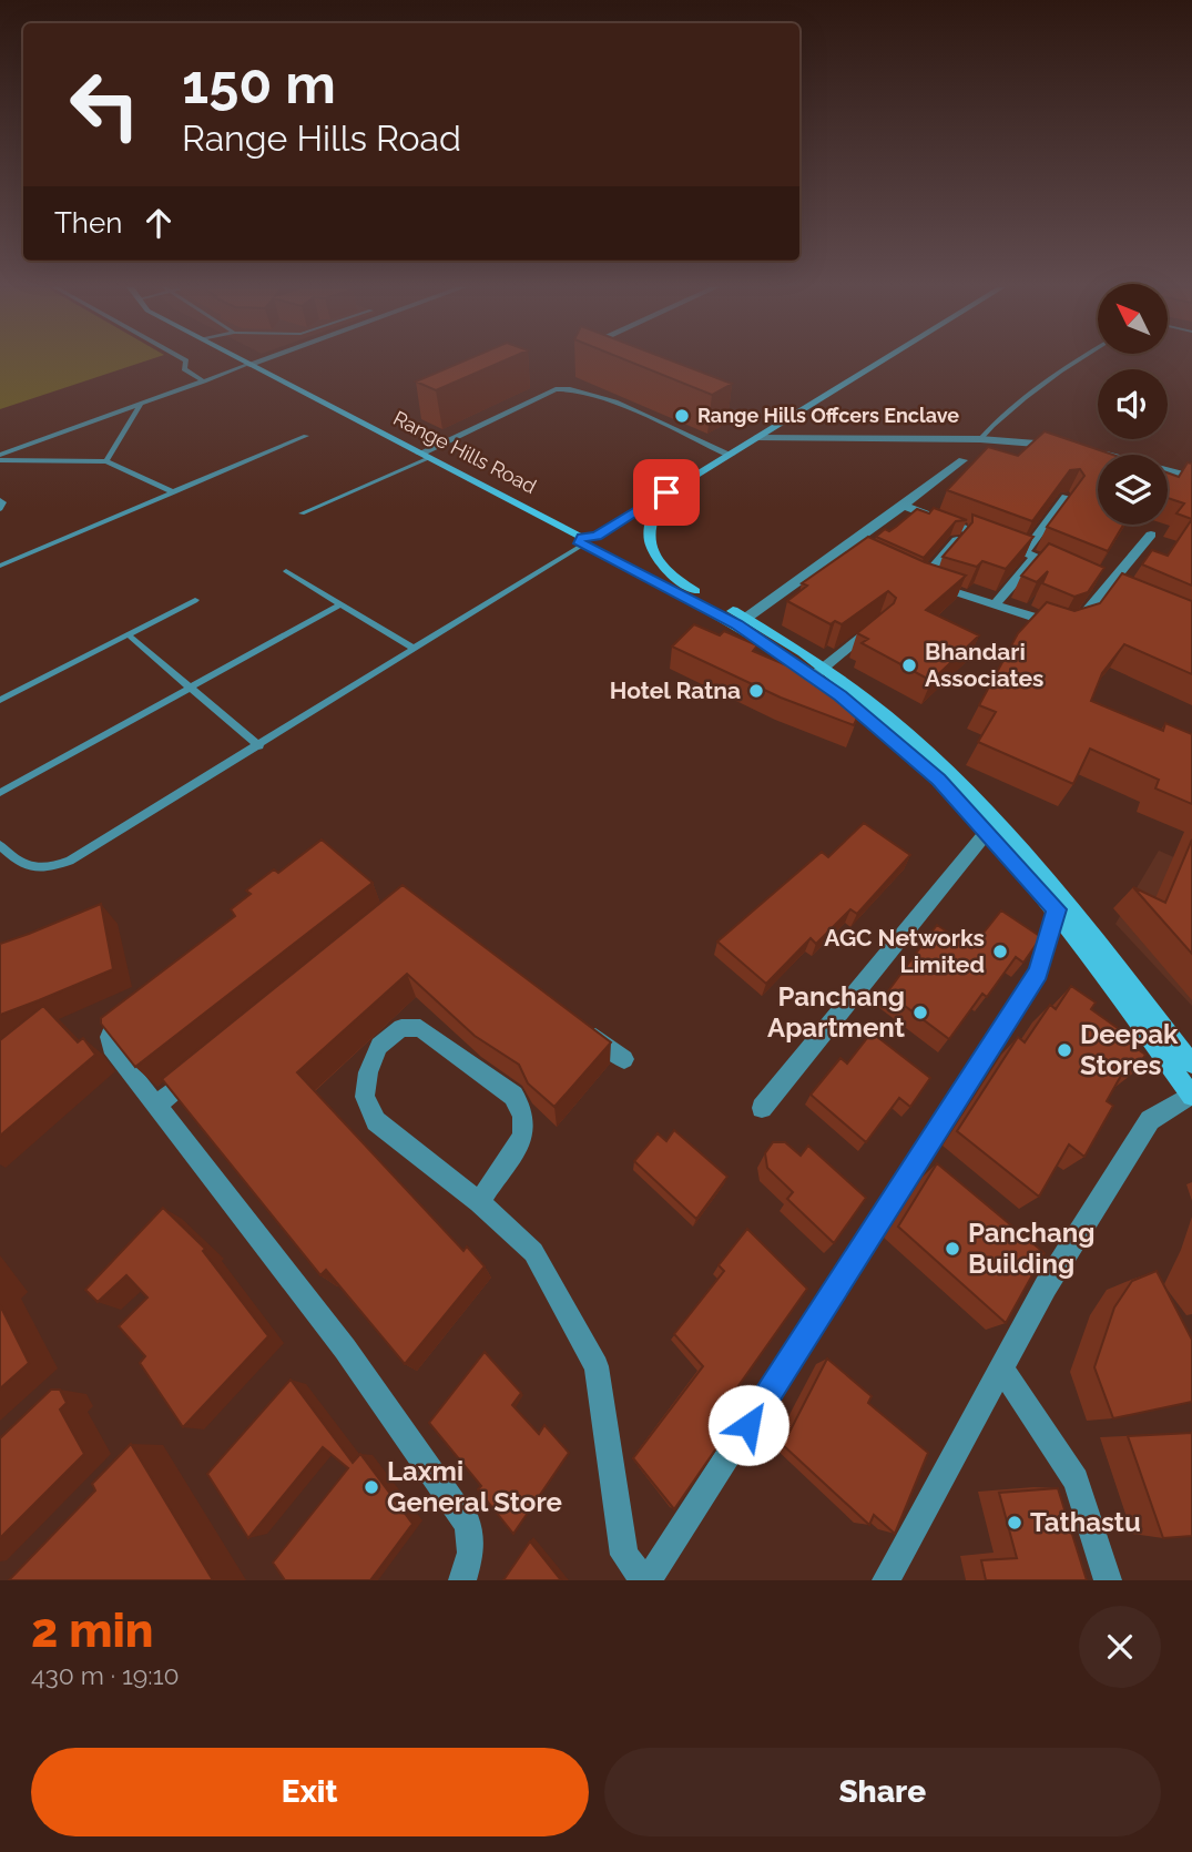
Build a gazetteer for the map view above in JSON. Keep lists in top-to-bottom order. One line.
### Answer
{"streets":{"main road":["Range Hills Road"]},"places":["Range Hills Offcers Enclave","Bhandari Associates","Hotel Ratna","AGC Networks Limited","Panchang Apartment","Deepak Stores","Panchang Building","Laxmi General Store","Tathastu"],"north":"top left","page":{"turn":["150 m","Range Hills Road"],"then":"Then","heading":["2 min","430 m · 19:10"],"buttons":["Exit","Share"]}}
